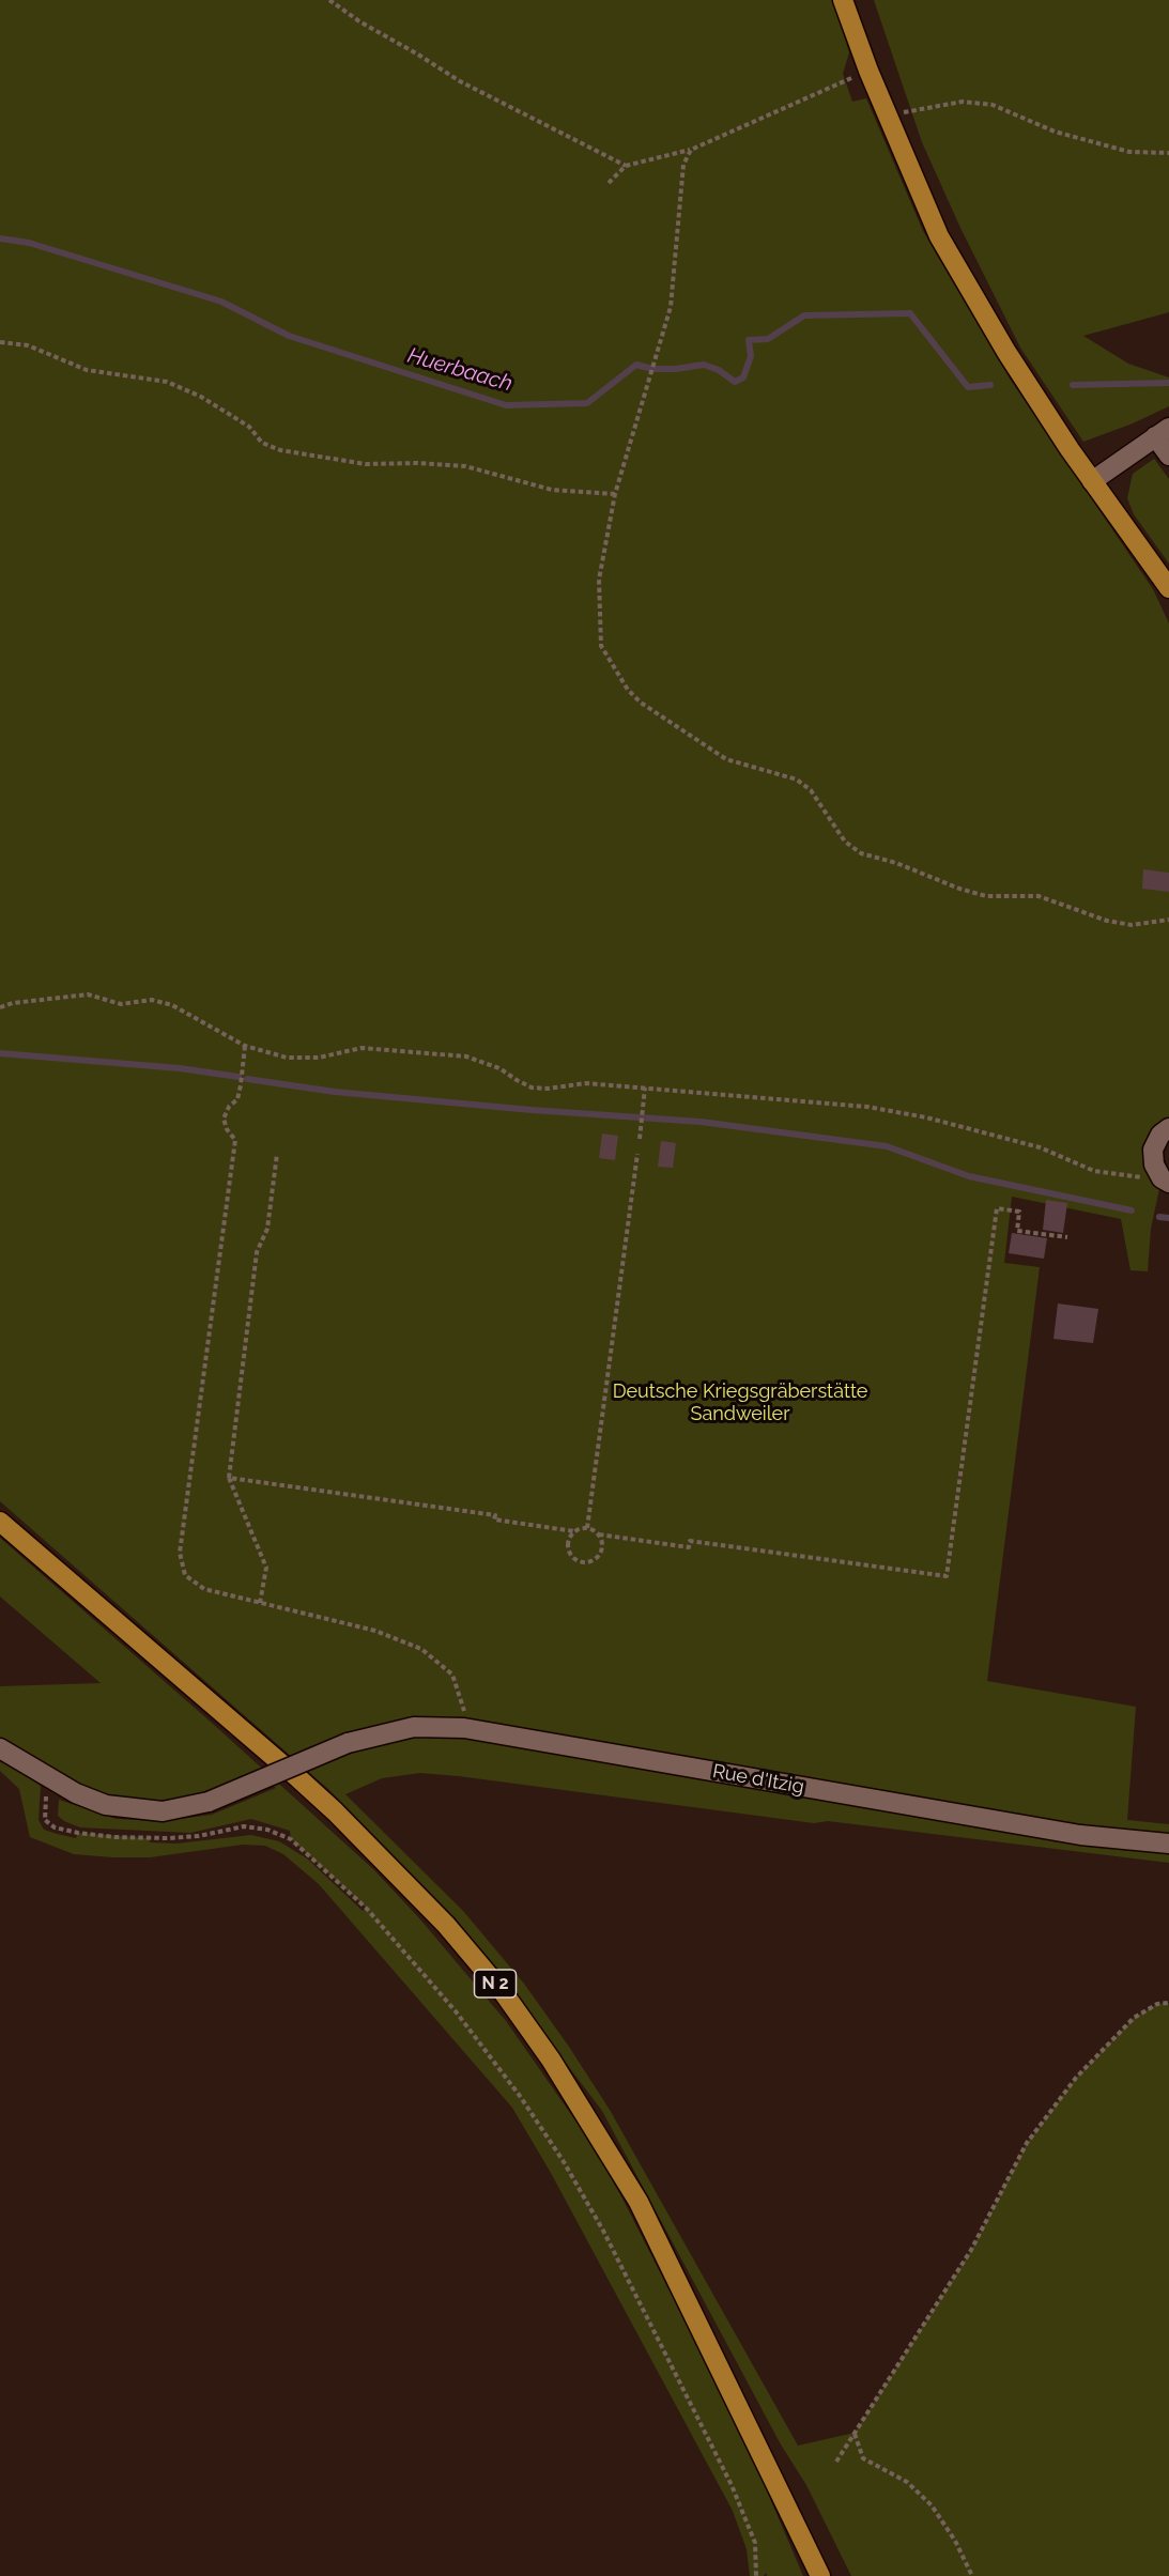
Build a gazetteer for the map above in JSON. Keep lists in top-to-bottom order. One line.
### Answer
{"streets":{"main road":["N 2"],"street":["Rue d'Itzig"]},"water":["Huerbaach"],"parks":["Deutsche Kriegsgräberstätte Sandweiler"]}
